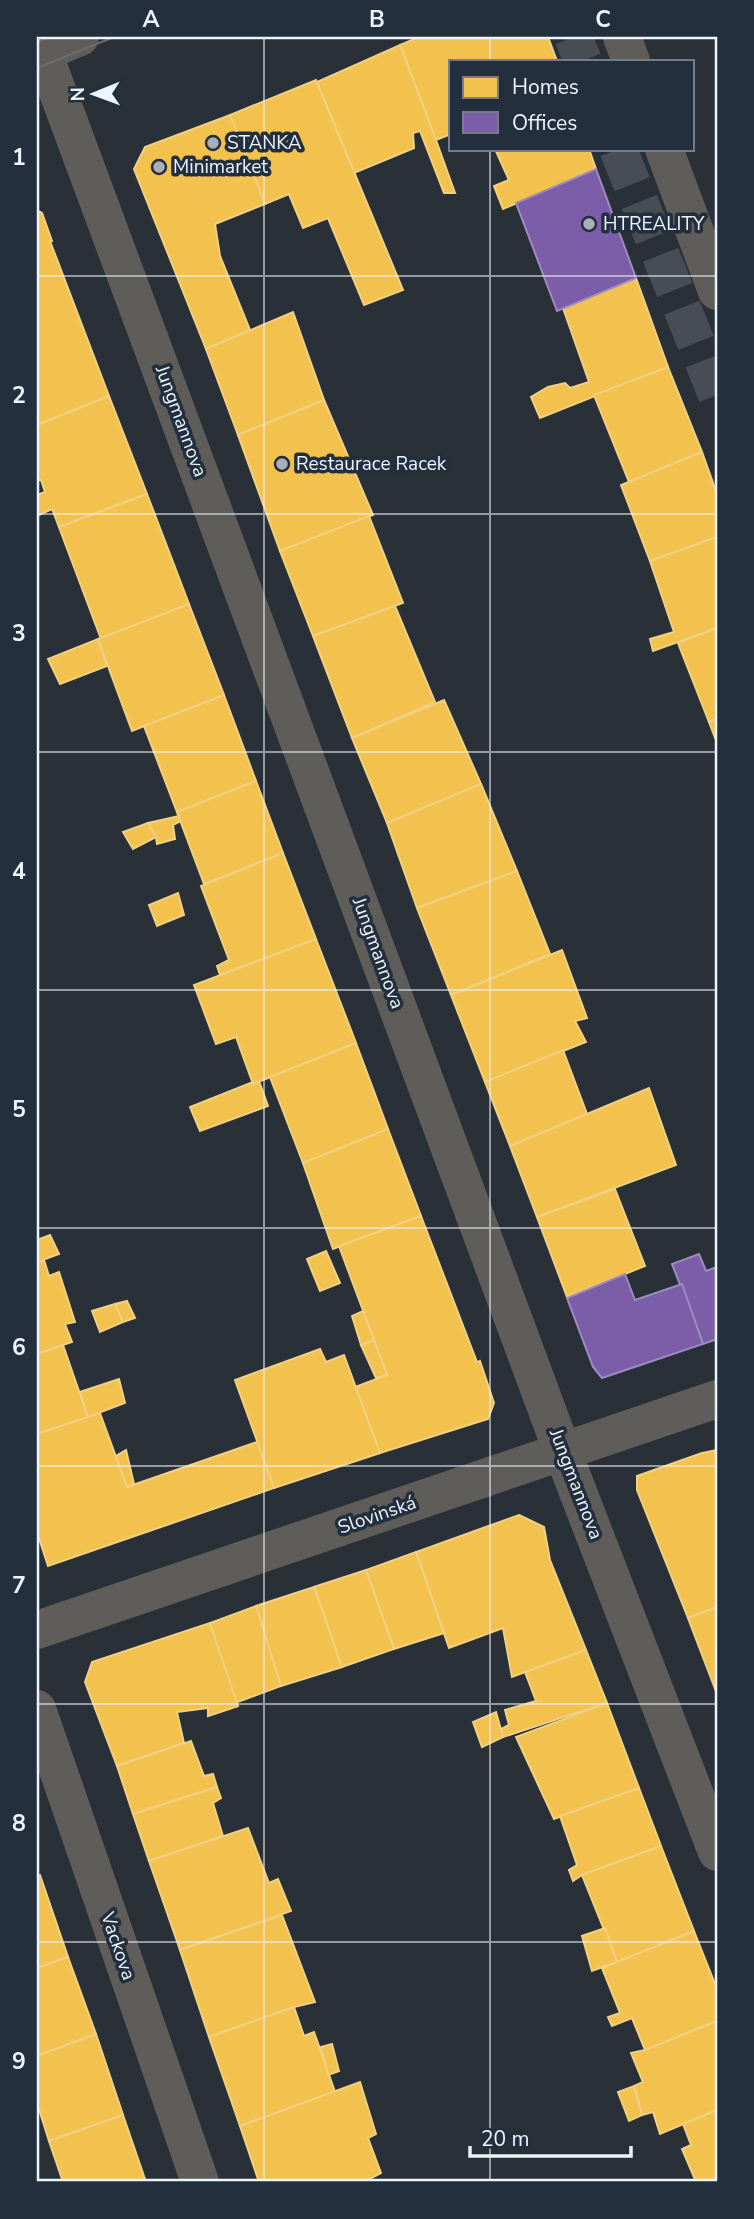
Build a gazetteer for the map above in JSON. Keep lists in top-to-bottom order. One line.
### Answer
{"streets":{"street":["Jungmannova","Slovinská","Vackova"]},"crossings":[["Jungmannova","Slovinská"]],"places":["STANKA","Minimarket","HTREALITY","Restaurace Racek"],"legend":["Homes","Offices"],"scale_bar":"20 m","north":"left","grid":{"columns":["A","B","C"],"rows":["1","2","3","4","5","6","7","8","9"]}}
